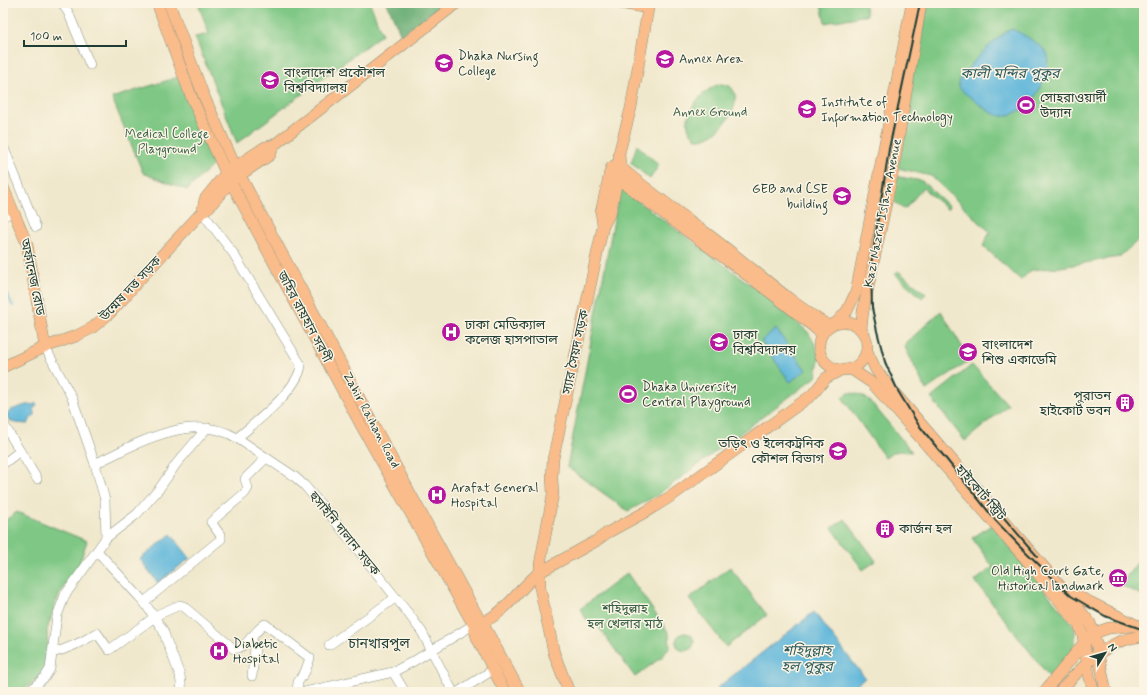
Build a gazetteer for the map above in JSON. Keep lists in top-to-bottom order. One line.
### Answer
{"streets":{"main road":["Kazi Nazrul Islam Avenue","অর্ফানেজ রোড","উন্মেষ দত্ত সড়ক","স্যার সৈয়দ সড়ক","Zahir Raihan Road","হাইকোর্ট স্ট্রিট"],"street":["হুসাইনি দালান সড়ক"]},"crossings":[["Kazi Nazrul Islam Avenue","হাইকোর্ট স্ট্রিট"],["অর্ফানেজ রোড","উন্মেষ দত্ত সড়ক"],["উন্মেষ দত্ত সড়ক","Zahir Raihan Road"]],"districts":["চানখারপুল"],"water":["কালী মন্দির পুকুর","শহিদুল্লাহ হল পুকুর"],"parks":["Annex Ground","Medical College Playground","শহিদুল্লাহ হল খেলার মাঠ"],"places":{"school or university":["Annex Area","Dhaka Nursing College","বাংলাদেশ প্রকৌশল বিশ্ববিদ্যালয়","Institute of Information Technology","GEB and CSE building","ঢাকা বিশ্ববিদ্যালয়","বাংলাদেশ শিশু একাডেমি","তড়িৎ ও ইলেকট্রনিক কৌশল বিভাগ"],"sports":["সোহরাওয়ার্দী উদ্যান","Dhaka University Central Playground"],"hospital":["ঢাকা মেডিক্যাল কলেজ হাসপাতাল","Arafat General Hospital","Diabetic Hospital"],"building":["পুরাতন হাইকোর্ট ভবন","কার্জন হল"],"museum":["Old High Court Gate, Historical landmark"]},"scale_bar":"100 m","north":"top right"}
